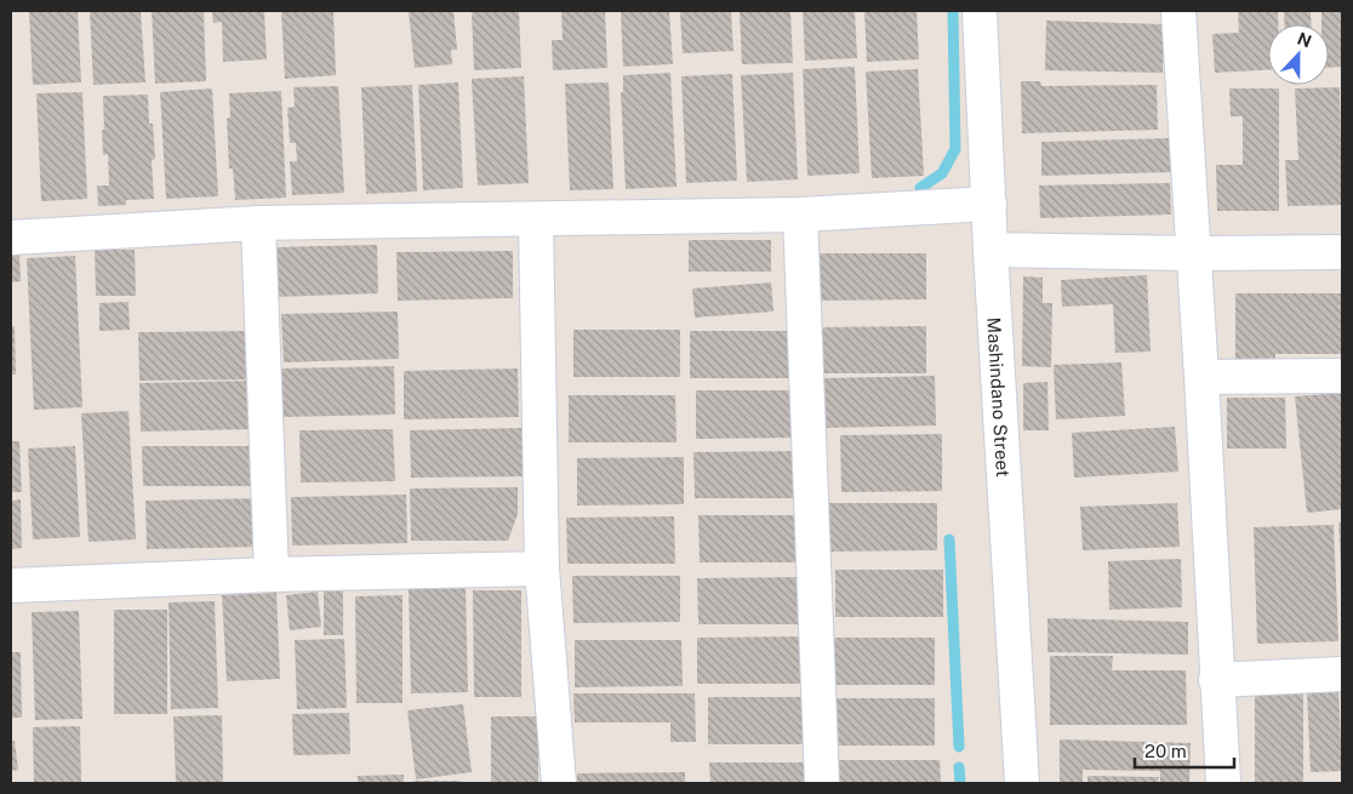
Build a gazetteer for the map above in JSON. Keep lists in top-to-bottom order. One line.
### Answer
{"streets":{"street":["Mashindano Street"]},"scale_bar":"20 m","north":"top"}
